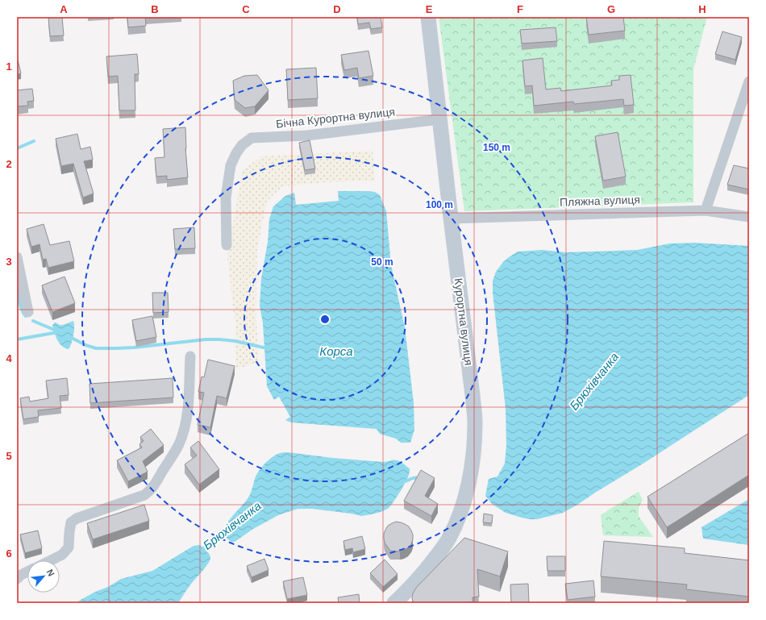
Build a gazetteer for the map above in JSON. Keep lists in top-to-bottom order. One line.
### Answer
{"streets":{"main road":["Курортна вулиця"],"street":["Бічна Курортна вулиця","Пляжна вулиця"]},"crossings":[["Бічна Курортна вулиця","Курортна вулиця"],["Пляжна вулиця","Курортна вулиця"]],"water":["Корса","Брюхівчанка"],"north":"top right","grid":{"columns":["A","B","C","D","E","F","G","H"],"rows":["1","2","3","4","5","6"]},"rings":["150 m","100 m","50 m"]}
